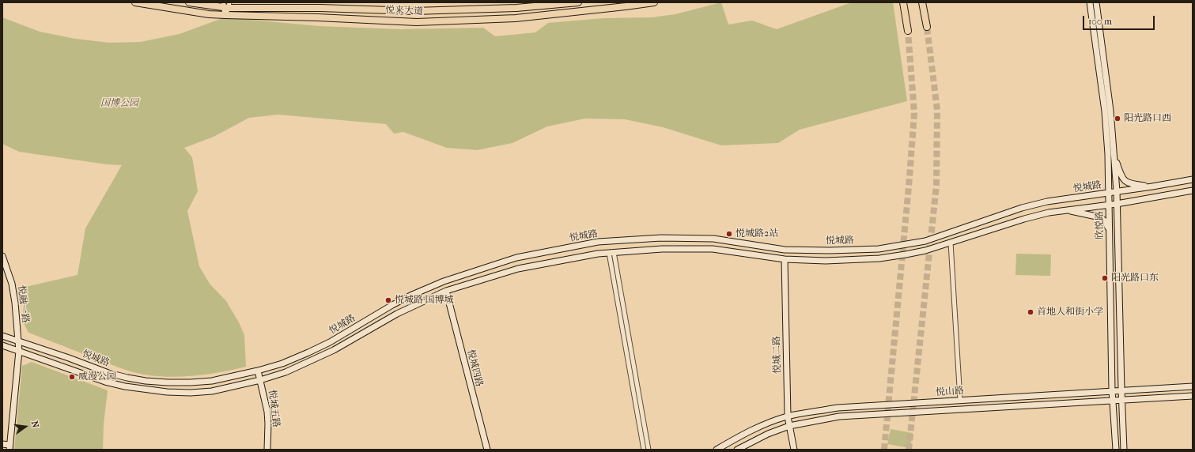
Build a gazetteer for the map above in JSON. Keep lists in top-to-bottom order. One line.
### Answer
{"streets":{"main road":["悦来大道","悦城路","欣悦路","悦融一路","悦城二路","悦城四路","悦山路","悦城五路"]},"crossings":[["悦城路","欣悦路"],["悦城路","悦融一路"],["悦城路","悦城二路"],["悦城路","悦城四路"],["悦城路","悦城五路"],["欣悦路","悦山路"],["悦城二路","悦山路"]],"parks":["国博公园"],"places":["阳光路口西","悦城路2站","阳光路口东","悦城路·国博城","首地人和街小学","威漫公园"],"scale_bar":"100 m","north":"right"}
